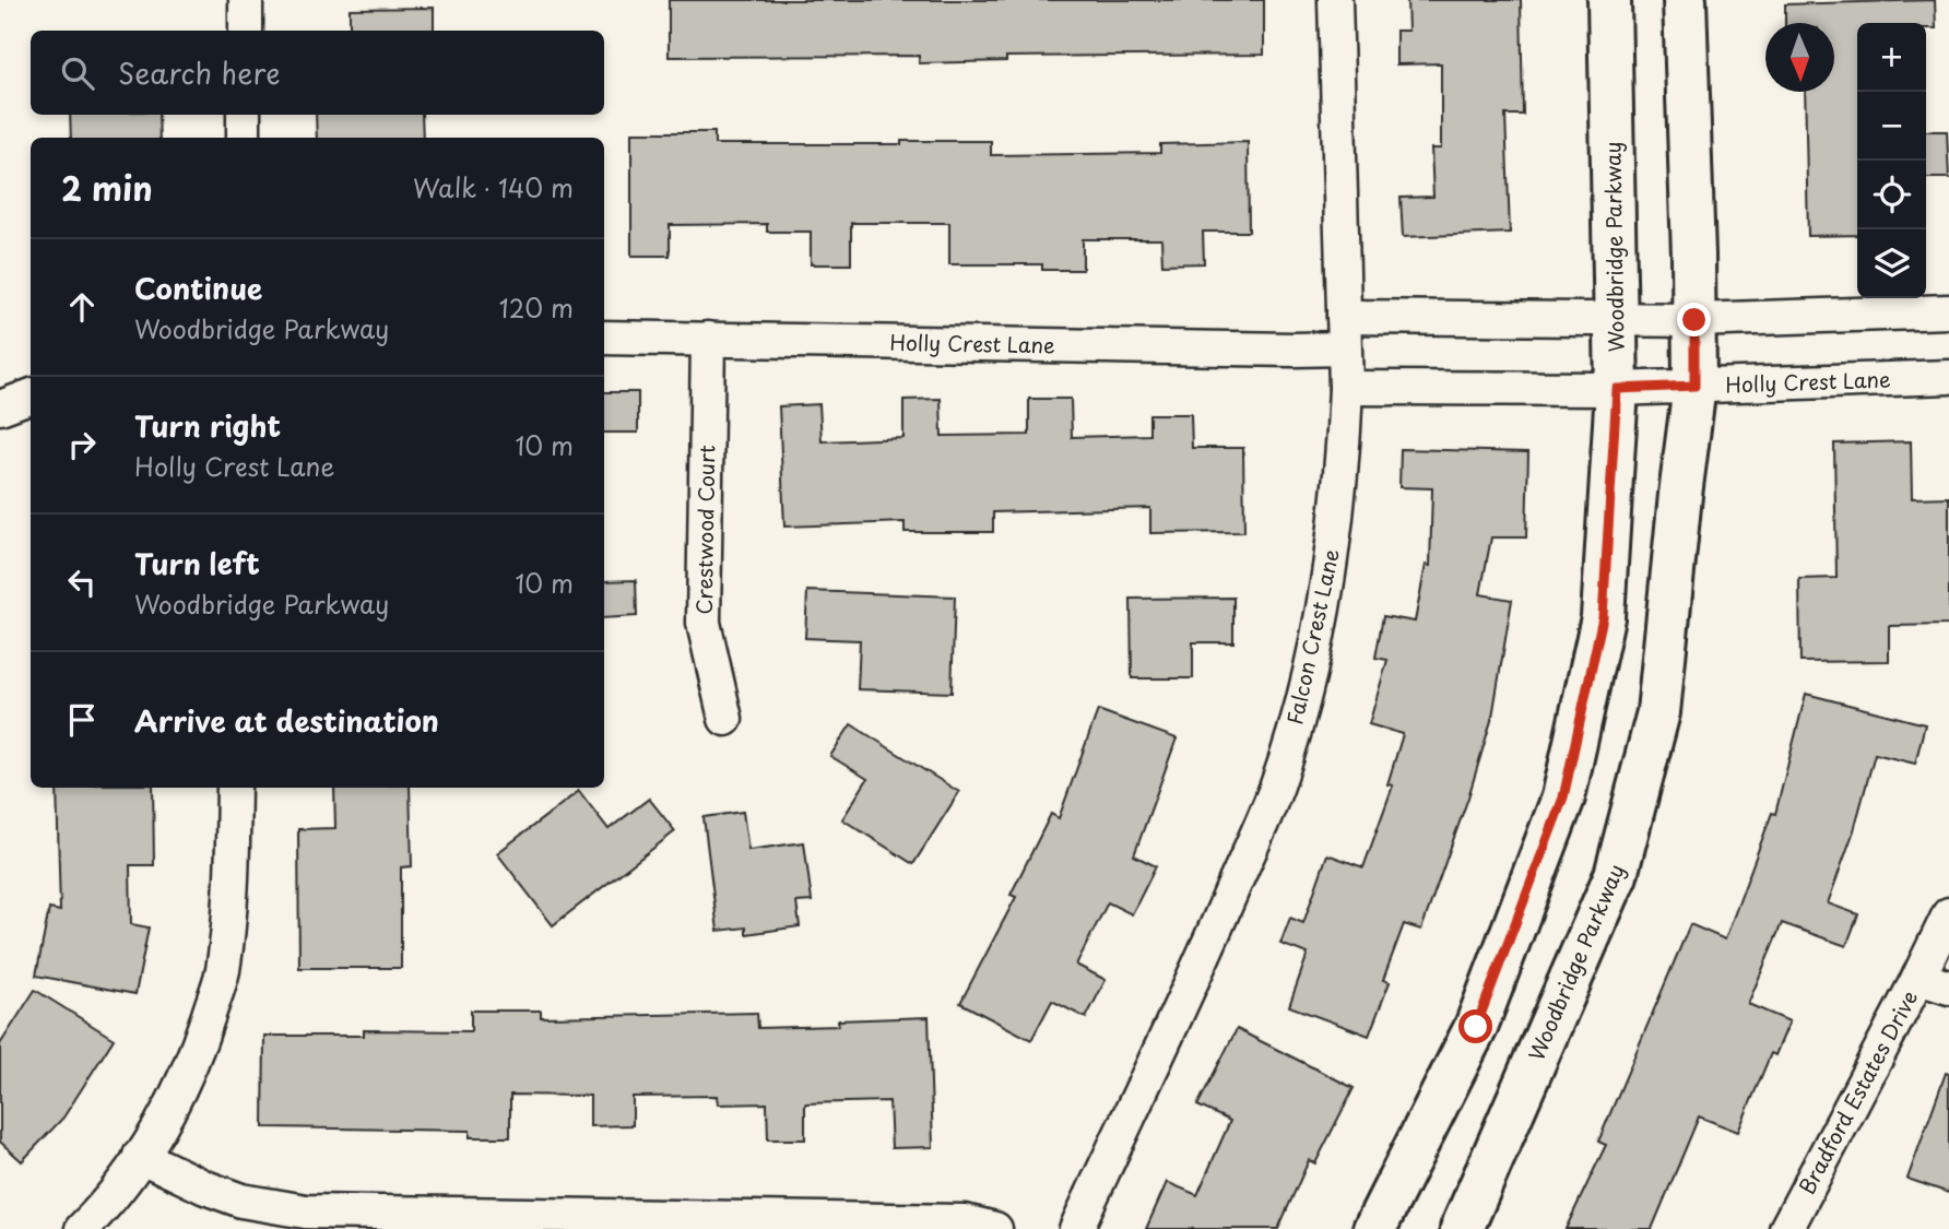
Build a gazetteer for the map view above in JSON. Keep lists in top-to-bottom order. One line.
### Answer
{"streets":{"main road":["Woodbridge Parkway"],"street":["Holly Crest Lane","Crestwood Court","Falcon Crest Lane","Bradford Estates Drive"]},"crossings":[["Woodbridge Parkway","Holly Crest Lane"],["Holly Crest Lane","Crestwood Court"],["Holly Crest Lane","Falcon Crest Lane"]],"north":"bottom","page":{"map_buttons":["+","−"],"search":"Search here","heading":["2 min","Walk · 140 m"],"list":[["Continue","Woodbridge Parkway","120 m"],["Turn right","Holly Crest Lane","10 m"],["Turn left","Woodbridge Parkway","10 m"],"Arrive at destination"]}}
